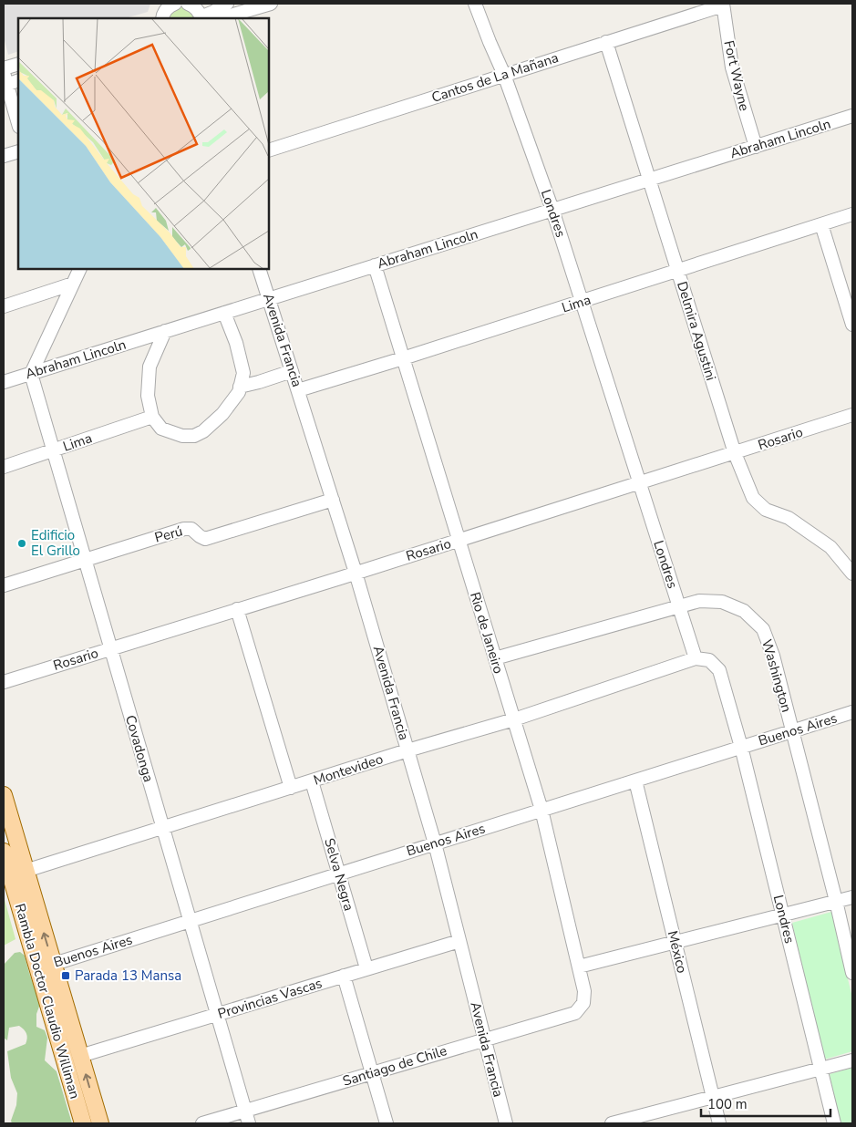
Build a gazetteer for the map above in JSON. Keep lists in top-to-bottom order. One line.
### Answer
{"streets":{"main road":["Rambla Doctor Claudio Williman"],"street":["Fort Wayne","Cantos de La Mañana","Abraham Lincoln","Londres","Lima","Delmira Agustini","Avenida Francia","Rosario","Perú","Rio de Janeiro","Washington","Buenos Aires","Covadonga","Montevideo","Selva Negra","México","Provincias Vascas","Santiago de Chile"]},"crossings":[["Fort Wayne","Cantos de La Mañana"],["Fort Wayne","Abraham Lincoln"],["Cantos de La Mañana","Londres"],["Cantos de La Mañana","Delmira Agustini"],["Abraham Lincoln","Londres"],["Abraham Lincoln","Lima"],["Abraham Lincoln","Delmira Agustini"],["Abraham Lincoln","Avenida Francia"],["Abraham Lincoln","Rio de Janeiro"],["Abraham Lincoln","Covadonga"],["Londres","Lima"],["Londres","Rosario"],["Londres","Washington"],["Londres","Buenos Aires"],["Londres","Montevideo"],["Lima","Delmira Agustini"],["Lima","Avenida Francia"],["Lima","Rio de Janeiro"],["Lima","Covadonga"],["Delmira Agustini","Rosario"],["Avenida Francia","Rosario"],["Avenida Francia","Perú"],["Avenida Francia","Buenos Aires"],["Avenida Francia","Montevideo"],["Avenida Francia","Provincias Vascas"],["Avenida Francia","Santiago de Chile"],["Rosario","Rio de Janeiro"],["Rosario","Covadonga"],["Perú","Covadonga"],["Rio de Janeiro","Washington"],["Rio de Janeiro","Buenos Aires"],["Rio de Janeiro","Montevideo"],["Rio de Janeiro","Santiago de Chile"],["Washington","Buenos Aires"],["Buenos Aires","Covadonga"],["Buenos Aires","Selva Negra"],["Buenos Aires","México"],["Buenos Aires","Rambla Doctor Claudio Williman"],["Covadonga","Montevideo"],["Covadonga","Provincias Vascas"],["Covadonga","Santiago de Chile"],["Montevideo","Selva Negra"],["Montevideo","Rambla Doctor Claudio Williman"],["Selva Negra","Provincias Vascas"],["Provincias Vascas","Rambla Doctor Claudio Williman"]],"places":{"other":["Edificio El Grillo"],"transit":["Parada 13 Mansa"]},"scale_bar":"100 m"}
